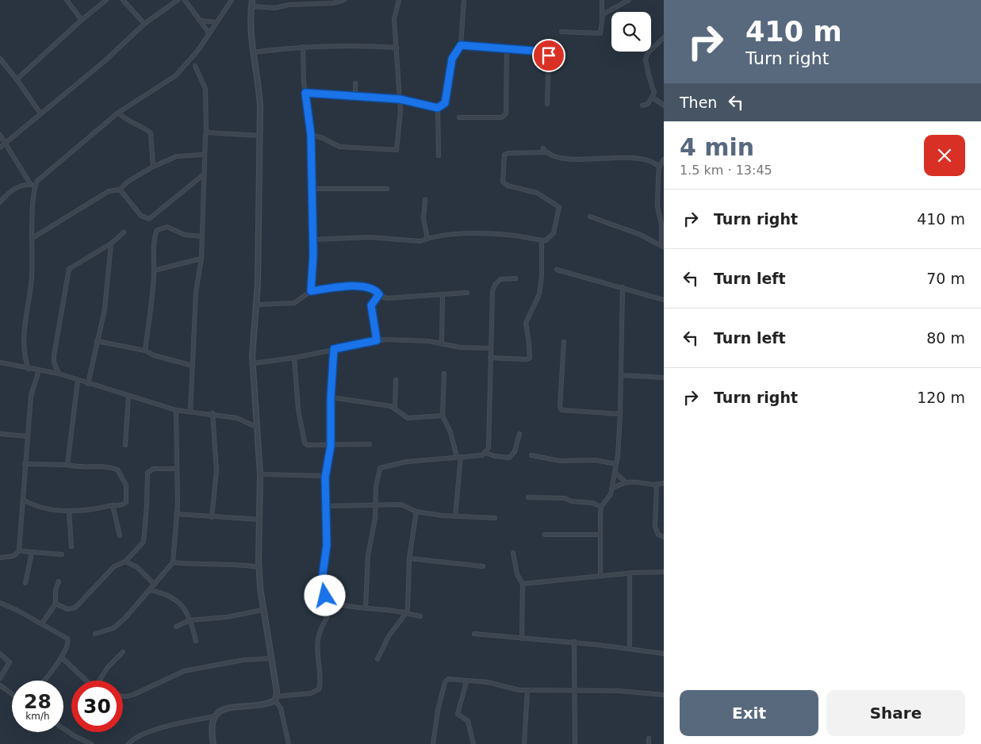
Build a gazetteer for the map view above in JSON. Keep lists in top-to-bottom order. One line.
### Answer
{"page":{"turn":["410 m","Turn right"],"then":"Then","heading":["4 min","1.5 km · 13:45"],"list":[{"name":"Turn right","value":"410 m"},{"name":"Turn left","value":"70 m"},{"name":"Turn left","value":"80 m"},{"name":"Turn right","value":"120 m"}],"speed":"28 km/h","limit":"30","buttons":["Exit","Share"]}}
